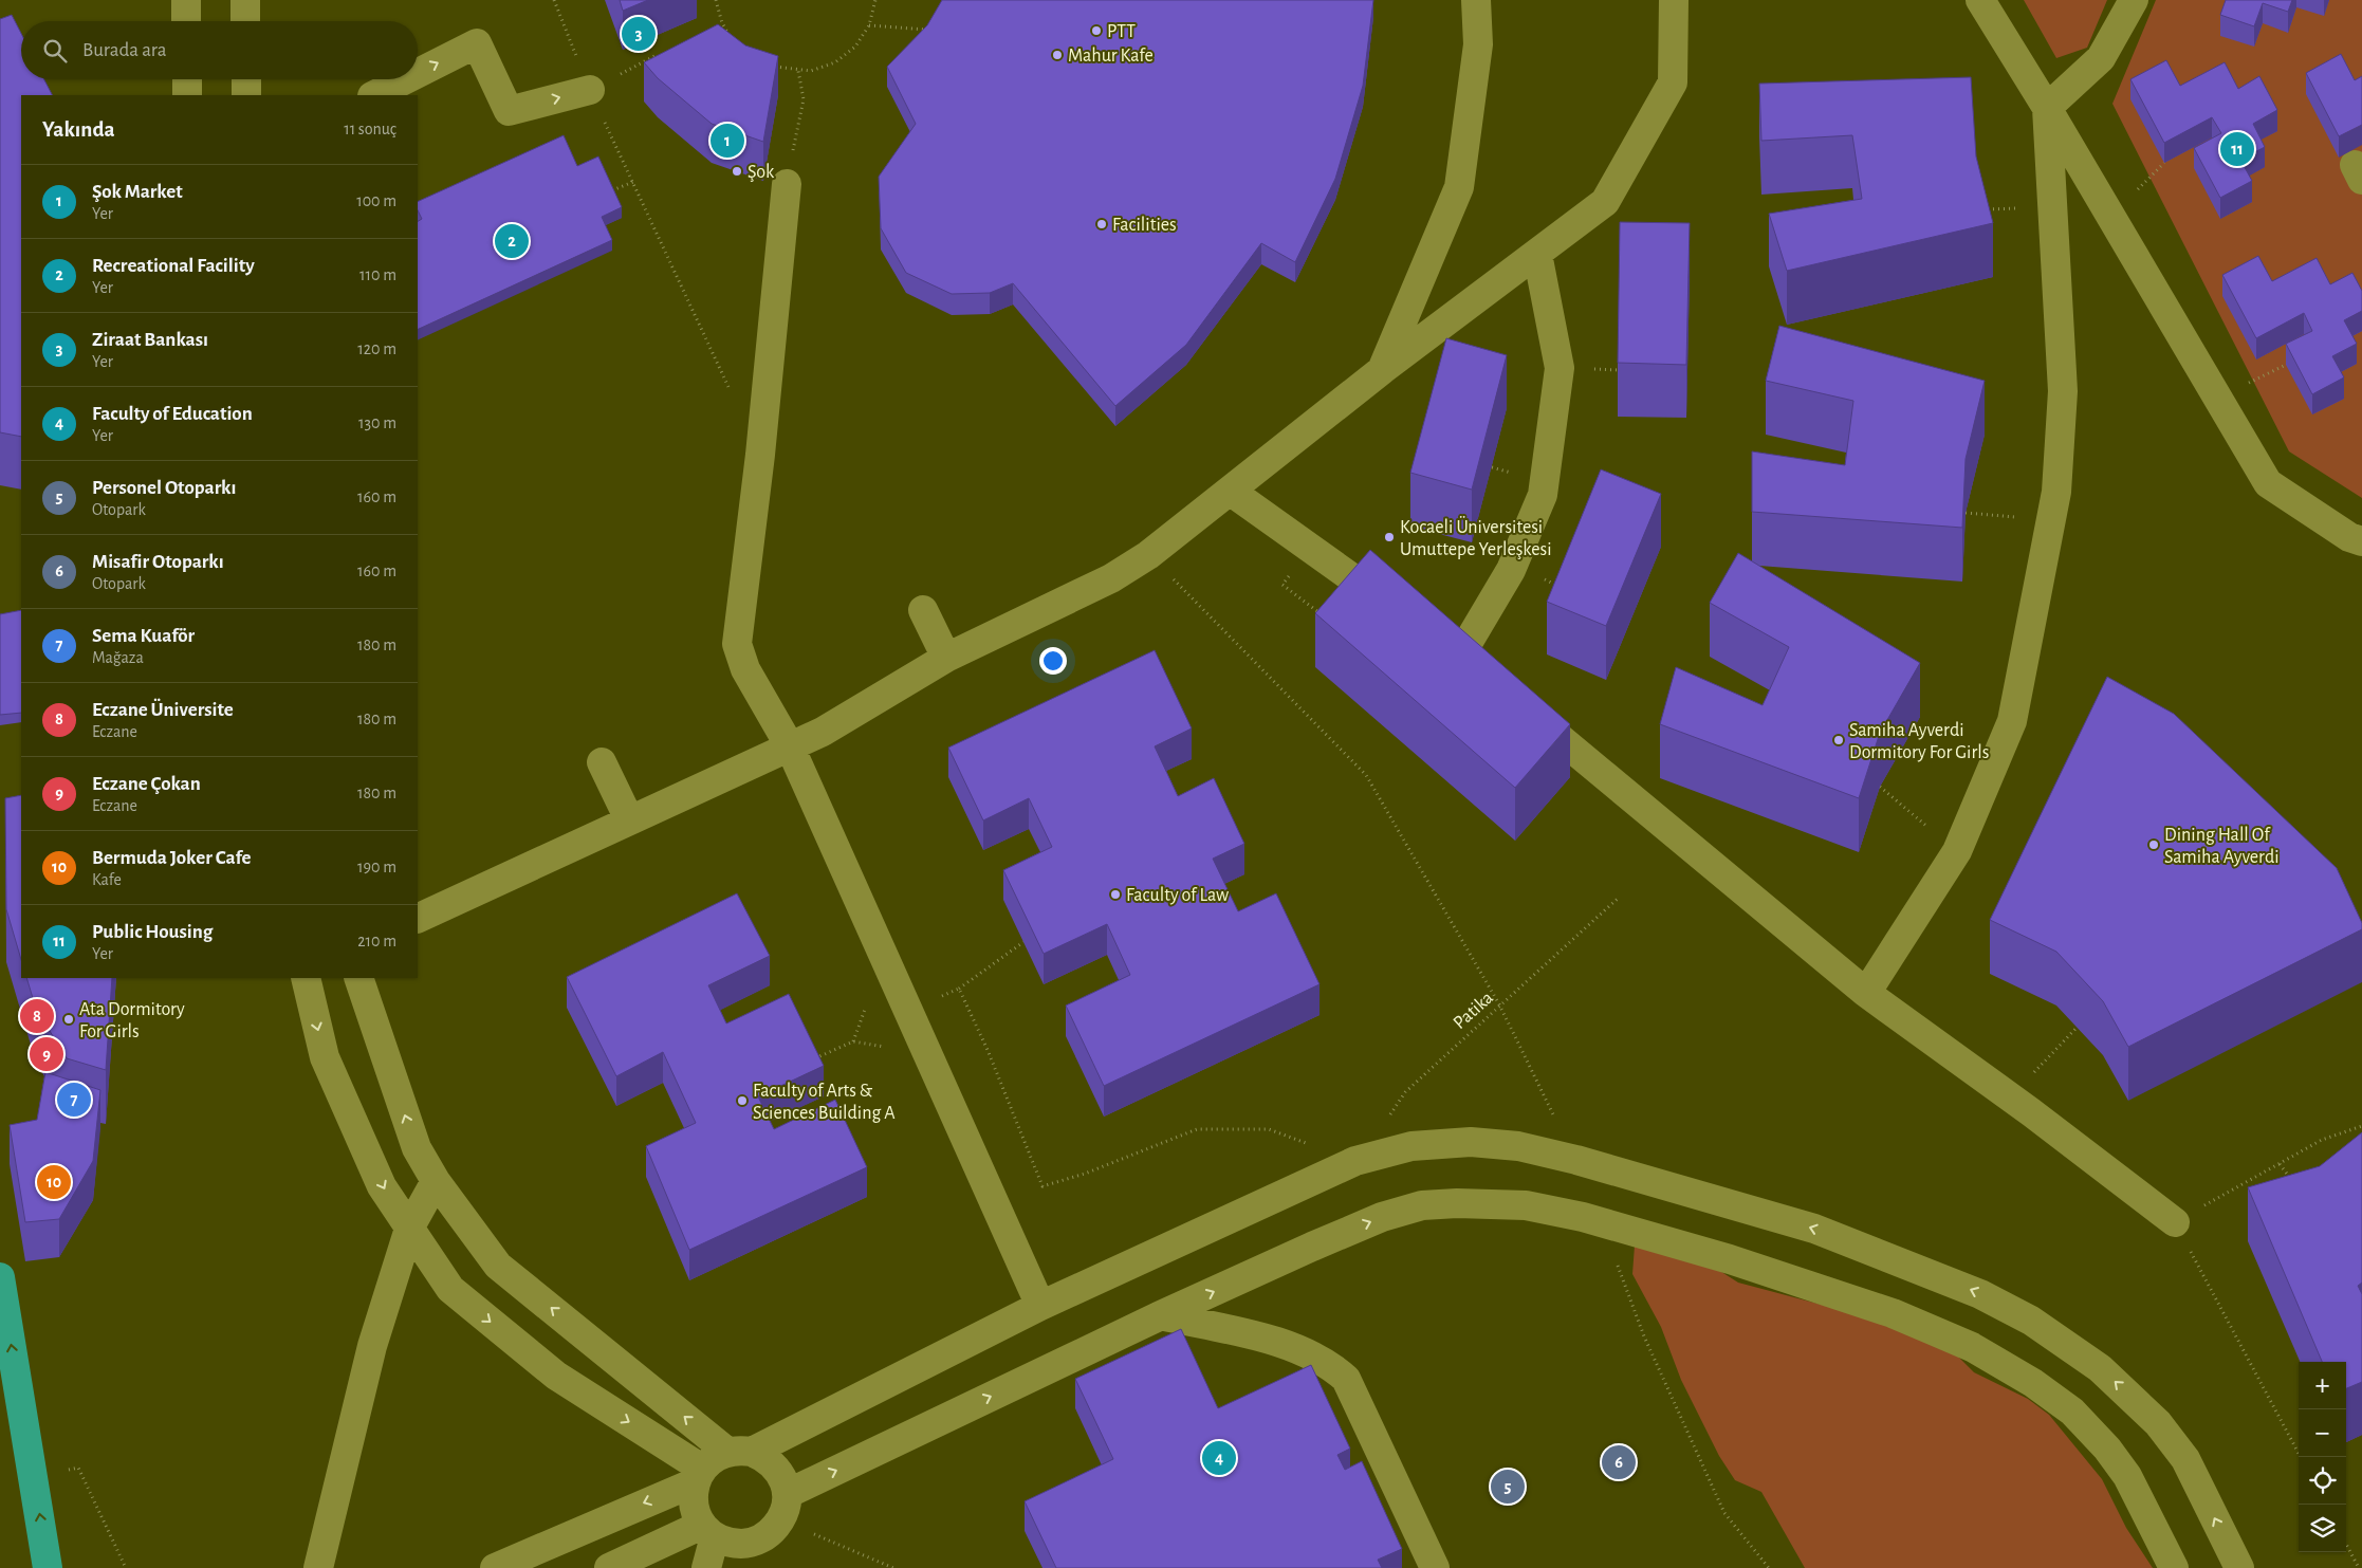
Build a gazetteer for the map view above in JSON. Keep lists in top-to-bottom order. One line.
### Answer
{"streets":{"path":["Patika"]},"places":["PTT","Mahur Kafe","Şok","Facilities","Kocaeli Üniversitesi Umuttepe Yerleşkesi","Samiha Ayverdi Dormitory For Girls","Dining Hall Of Samiha Ayverdi","Faculty of Law","Ata Dormitory For Girls","Faculty of Arts & Sciences Building A"],"page":{"pins":["3","1","11","2","8","9","7","10","4","6","5"],"search":"Burada ara","heading":["Yakında","11 sonuç"],"list":[{"mark":"1","name":"Şok Market","note":"Yer","value":"100 m"},{"mark":"2","name":"Recreational Facility","note":"Yer","value":"110 m"},{"mark":"3","name":"Ziraat Bankası","note":"Yer","value":"120 m"},{"mark":"4","name":"Faculty of Education","note":"Yer","value":"130 m"},{"mark":"5","name":"Personel Otoparkı","note":"Otopark","value":"160 m"},{"mark":"6","name":"Misafir Otoparkı","note":"Otopark","value":"160 m"},{"mark":"7","name":"Sema Kuaför","note":"Mağaza","value":"180 m"},{"mark":"8","name":"Eczane Üniversite","note":"Eczane","value":"180 m"},{"mark":"9","name":"Eczane Çokan","note":"Eczane","value":"180 m"},{"mark":"10","name":"Bermuda Joker Cafe","note":"Kafe","value":"190 m"},{"mark":"11","name":"Public Housing","note":"Yer","value":"210 m"}],"map_buttons":["+","−"]}}
